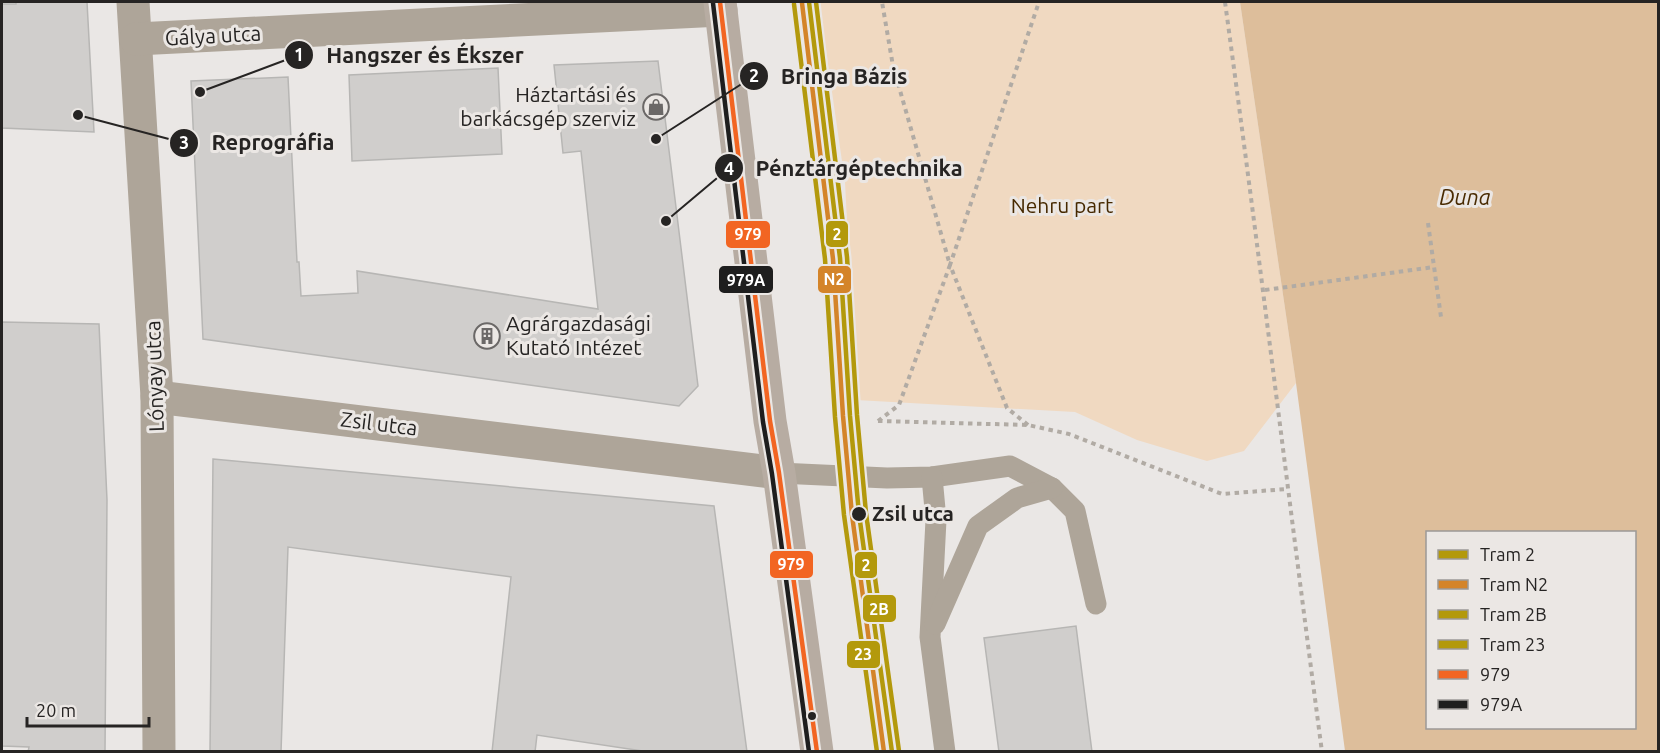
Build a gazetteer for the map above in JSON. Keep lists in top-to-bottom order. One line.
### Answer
{"streets":{"street":["Gálya utca","Lónyay utca","Zsil utca"]},"crossings":[["Gálya utca","Lónyay utca"],["Lónyay utca","Zsil utca"]],"water":["Duna"],"parks":["Nehru part"],"places":{"other":["Hangszer és Ékszer","Reprográfia","Bringa Bázis","Pénztárgéptechnika","Zsil utca"],"shop":["Háztartási és barkácsgép szerviz"],"building":["Agrárgazdasági Kutató Intézet"]},"lines":["tram line 2","tram line 2B","transit line 979","tram line N2","transit line 979A","tram line 23"],"legend":["Tram 2","Tram N2","Tram 2B","Tram 23","979","979A"],"scale_bar":"20 m"}
